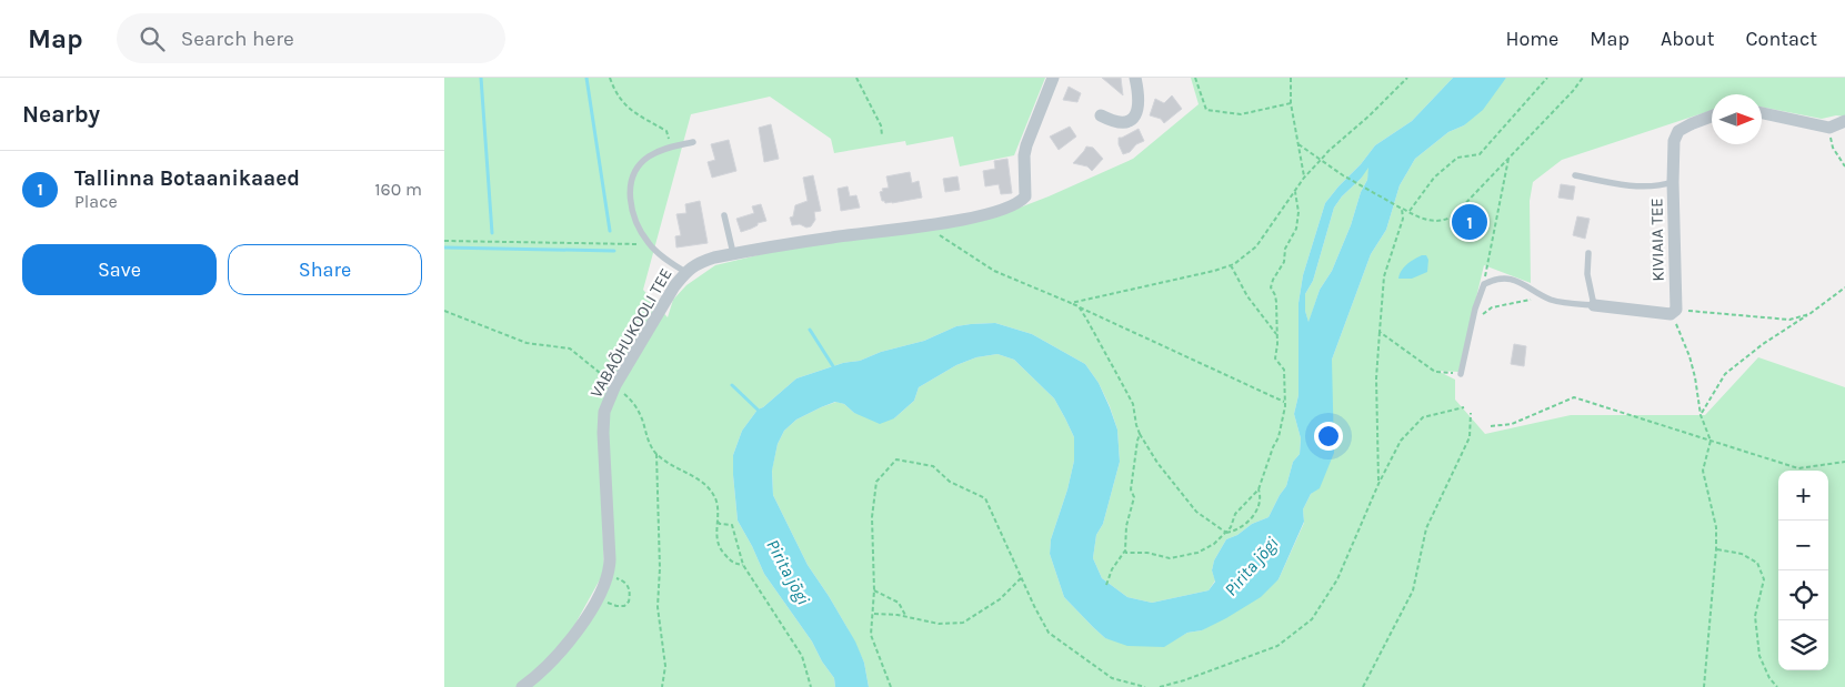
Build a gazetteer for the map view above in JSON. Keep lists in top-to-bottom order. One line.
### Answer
{"streets":{"street":["KIVIAIA TEE","VABAÕHUKOOLI TEE"]},"water":["Pirita jõgi"],"north":"right","page":{"header":"Map","search":"Search here","nav":["Home","Map","About","Contact"],"heading":"Nearby","list":[{"mark":"1","name":"Tallinna Botaanikaaed","note":"Place","value":"160 m"}],"pins":"1","buttons":["Save","Share"],"map_buttons":["+","−"]}}
